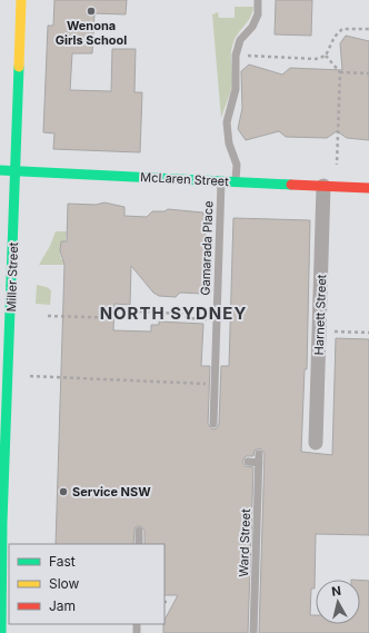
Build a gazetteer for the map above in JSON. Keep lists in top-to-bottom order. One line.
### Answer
{"streets":{"main road":["McLaren Street","Miller Street"],"street":["Harnett Street"],"lane":["Gamarada Place","Ward Street"]},"crossings":[["McLaren Street","Gamarada Place"],["McLaren Street","Miller Street"],["McLaren Street","Harnett Street"]],"districts":["NORTH SYDNEY"],"places":["Wenona Girls School","Service NSW"],"legend":["Fast","Slow","Jam"],"north":"top"}
